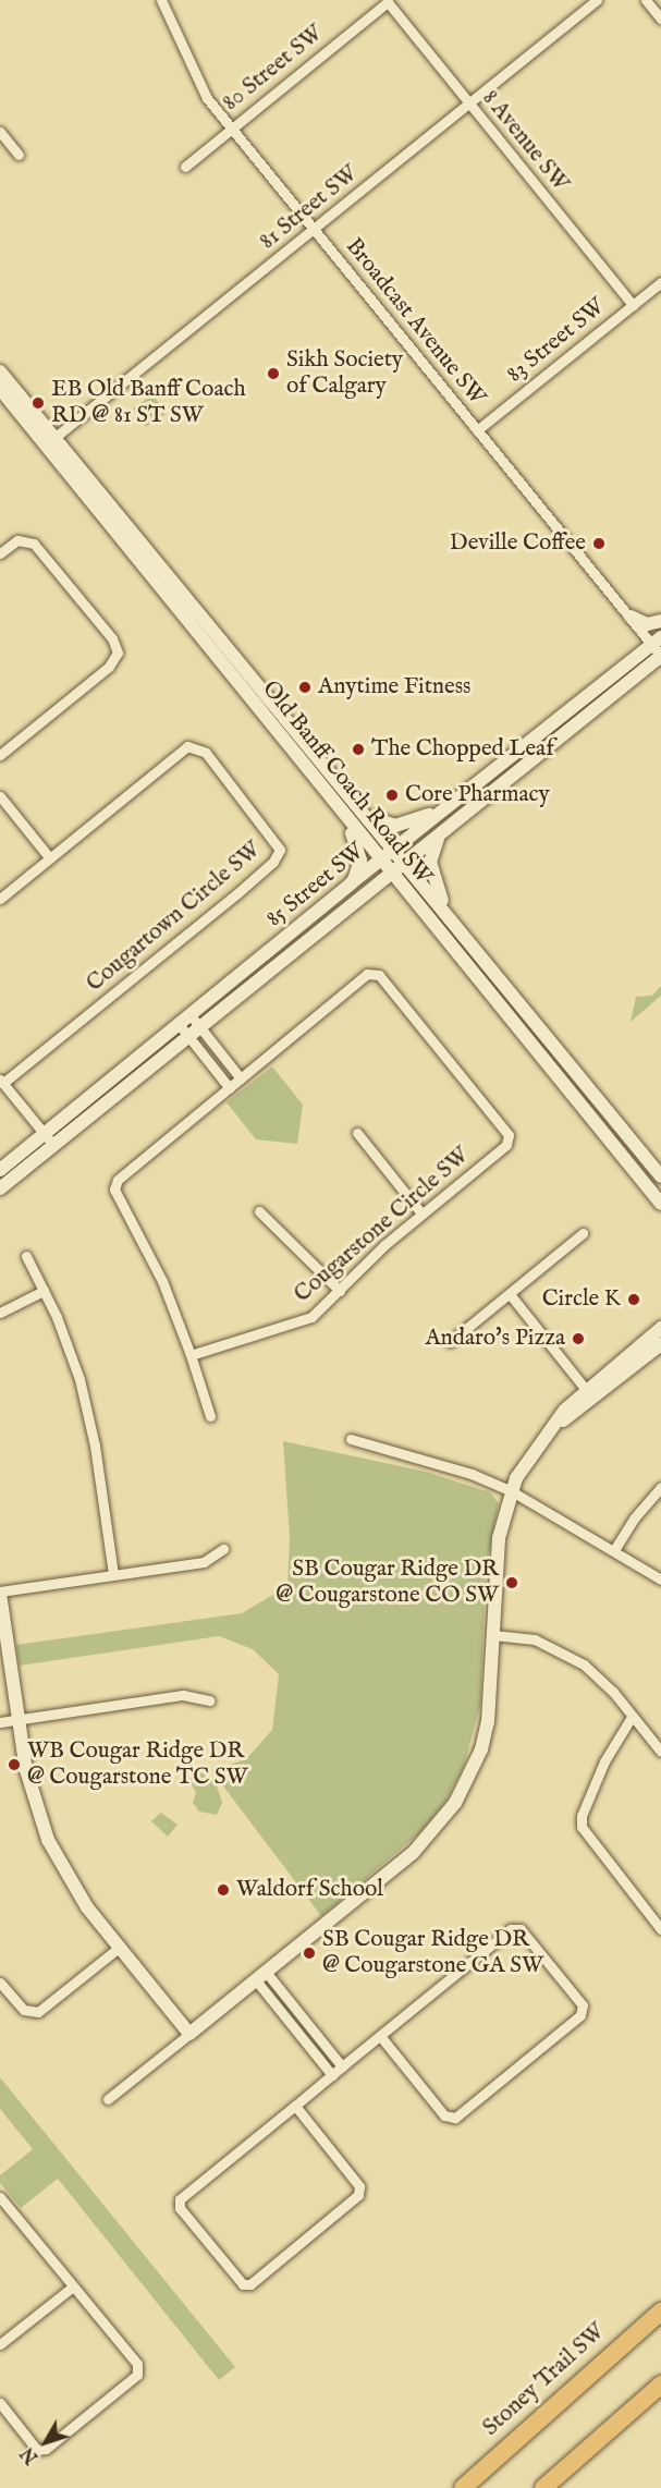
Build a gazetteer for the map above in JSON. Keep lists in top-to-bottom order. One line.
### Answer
{"streets":{"highway":["Stoney Trail SW"],"main road":["Old Banff Coach Road SW","85 Street SW"],"street":["80 Street SW","8 Avenue SW","81 Street SW","Broadcast Avenue SW","83 Street SW","Cougartown Circle SW","Cougarstone Circle SW"]},"crossings":[["80 Street SW","8 Avenue SW"],["80 Street SW","Broadcast Avenue SW"],["8 Avenue SW","81 Street SW"],["8 Avenue SW","83 Street SW"],["81 Street SW","Broadcast Avenue SW"],["81 Street SW","Old Banff Coach Road SW"],["Broadcast Avenue SW","83 Street SW"],["Broadcast Avenue SW","85 Street SW"],["Old Banff Coach Road SW","85 Street SW"],["85 Street SW","Cougartown Circle SW"]],"places":["Sikh Society of Calgary","EB Old Banff Coach RD @ 81 ST SW","Deville Coffee","Anytime Fitness","The Chopped Leaf","Core Pharmacy","Circle K","Andaro's Pizza","SB Cougar Ridge DR @ Cougarstone CO SW","WB Cougar Ridge DR @ Cougarstone TC SW","Waldorf School","SB Cougar Ridge DR @ Cougarstone GA SW"],"north":"bottom left"}
